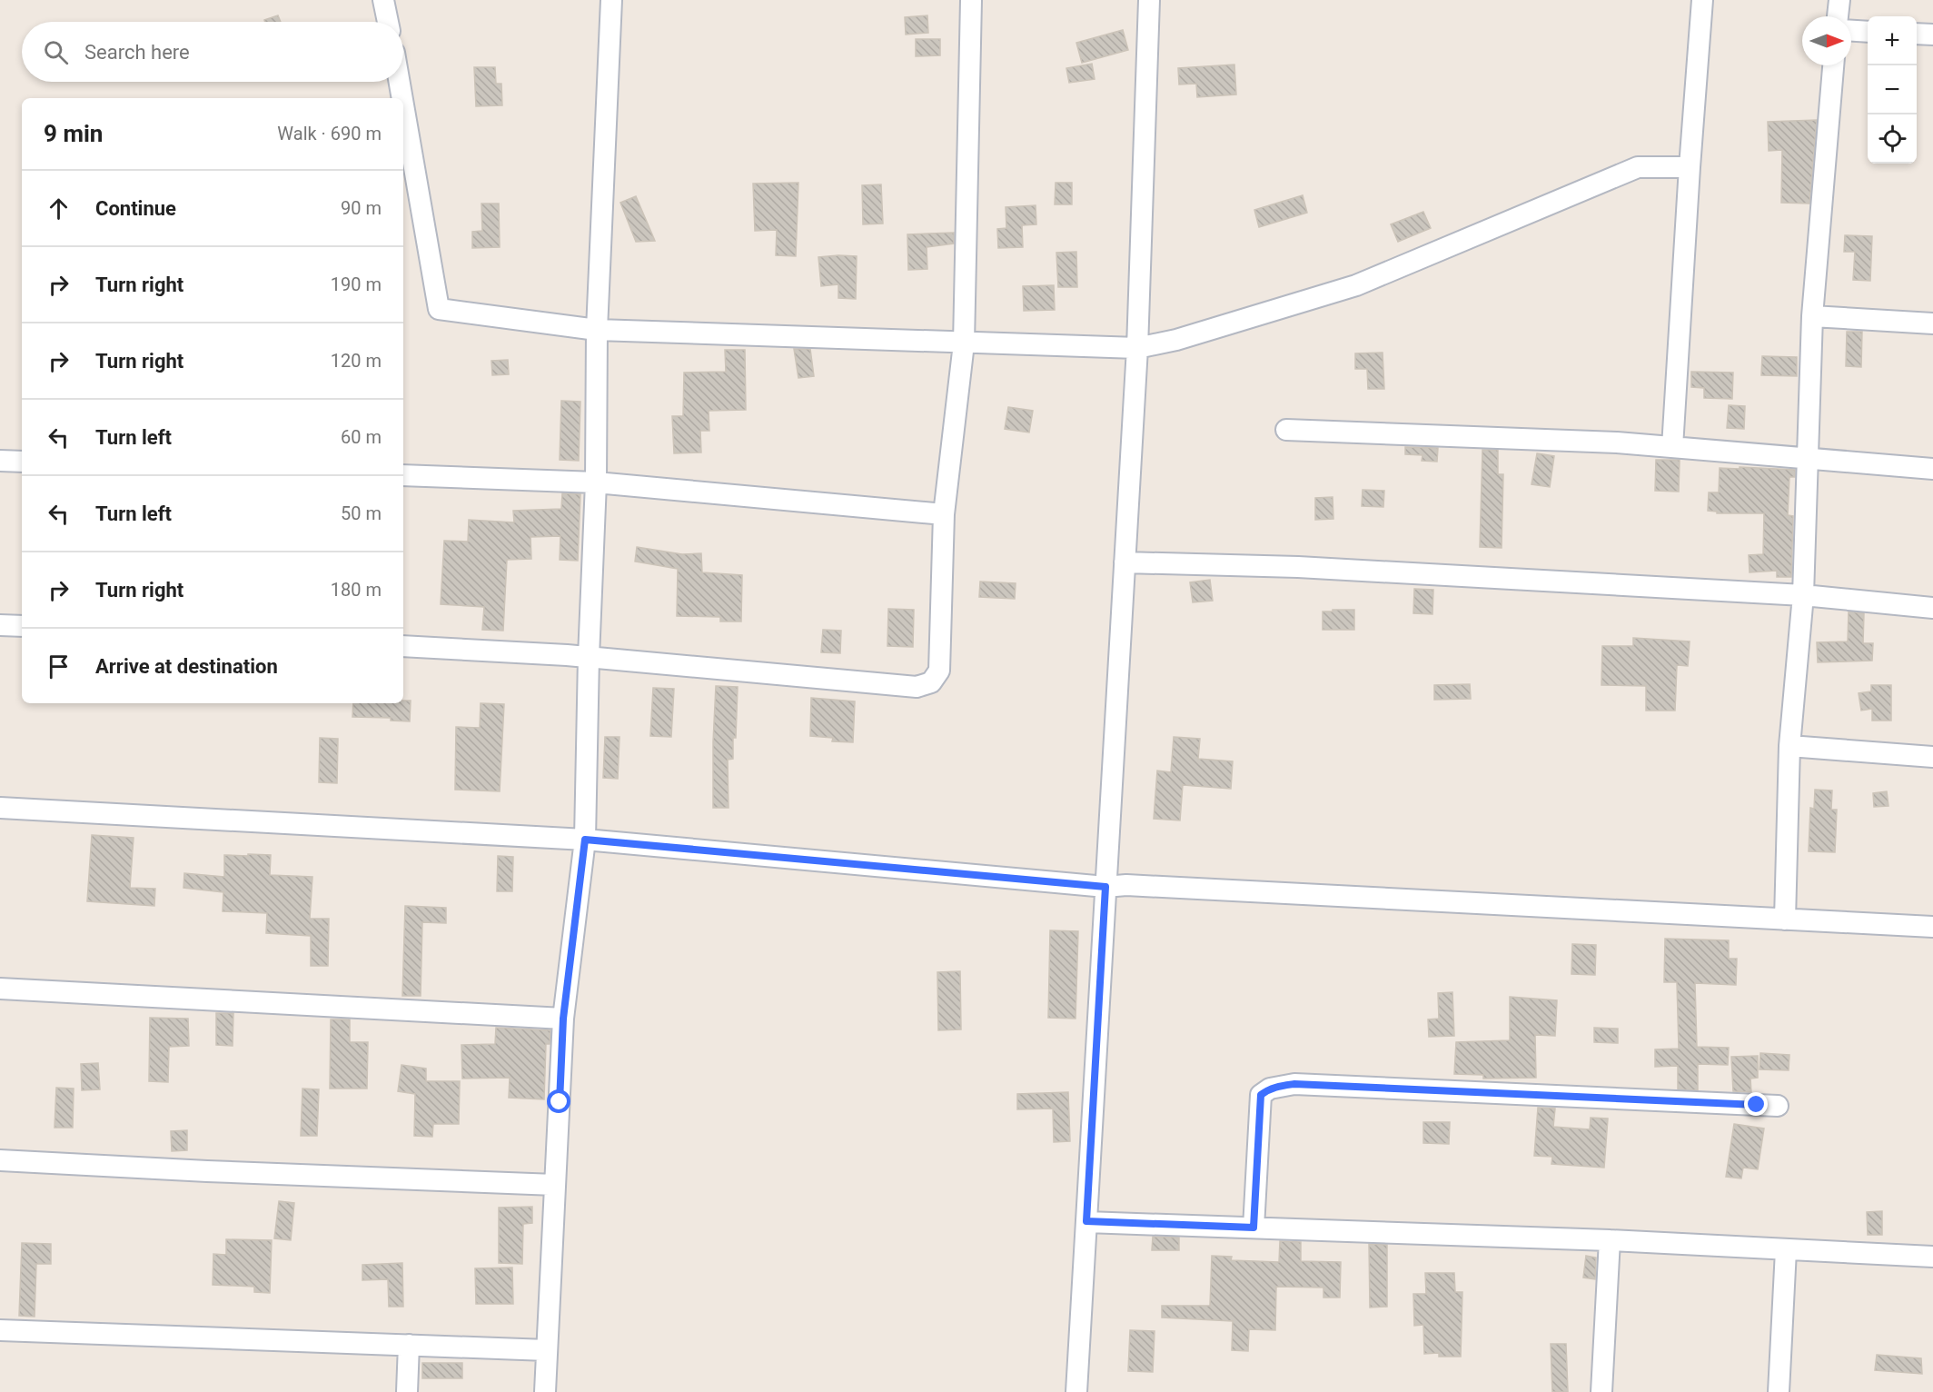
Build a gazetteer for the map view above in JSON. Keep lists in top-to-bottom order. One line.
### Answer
{"north":"right","page":{"map_buttons":["+","−"],"search":"Search here","heading":["9 min","Walk · 690 m"],"list":[["Continue","90 m"],["Turn right","190 m"],["Turn right","120 m"],["Turn left","60 m"],["Turn left","50 m"],["Turn right","180 m"],"Arrive at destination"]}}
